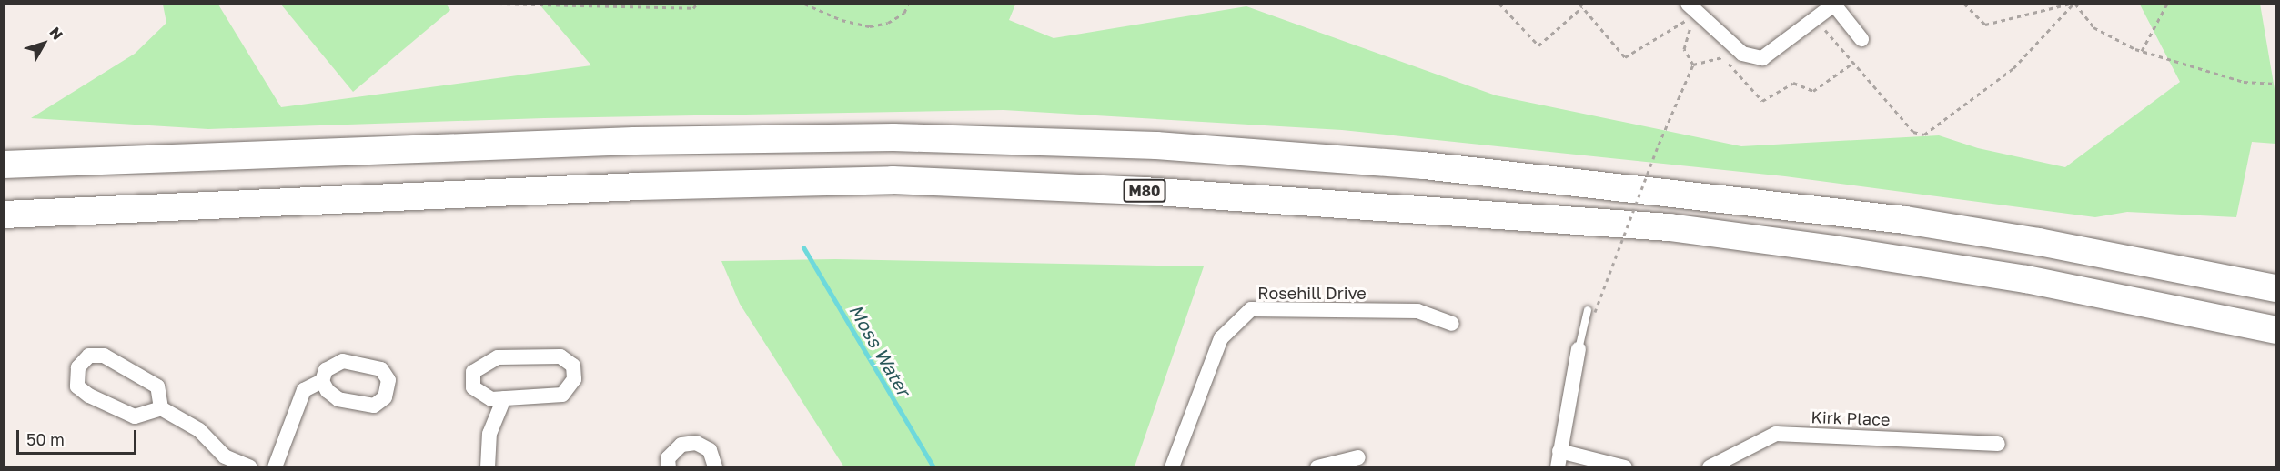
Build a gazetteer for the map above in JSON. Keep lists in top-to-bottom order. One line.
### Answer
{"streets":{"highway":["M80"],"street":["Rosehill Drive","Kirk Place"]},"water":["Moss Water"],"scale_bar":"50 m","north":"top right"}
